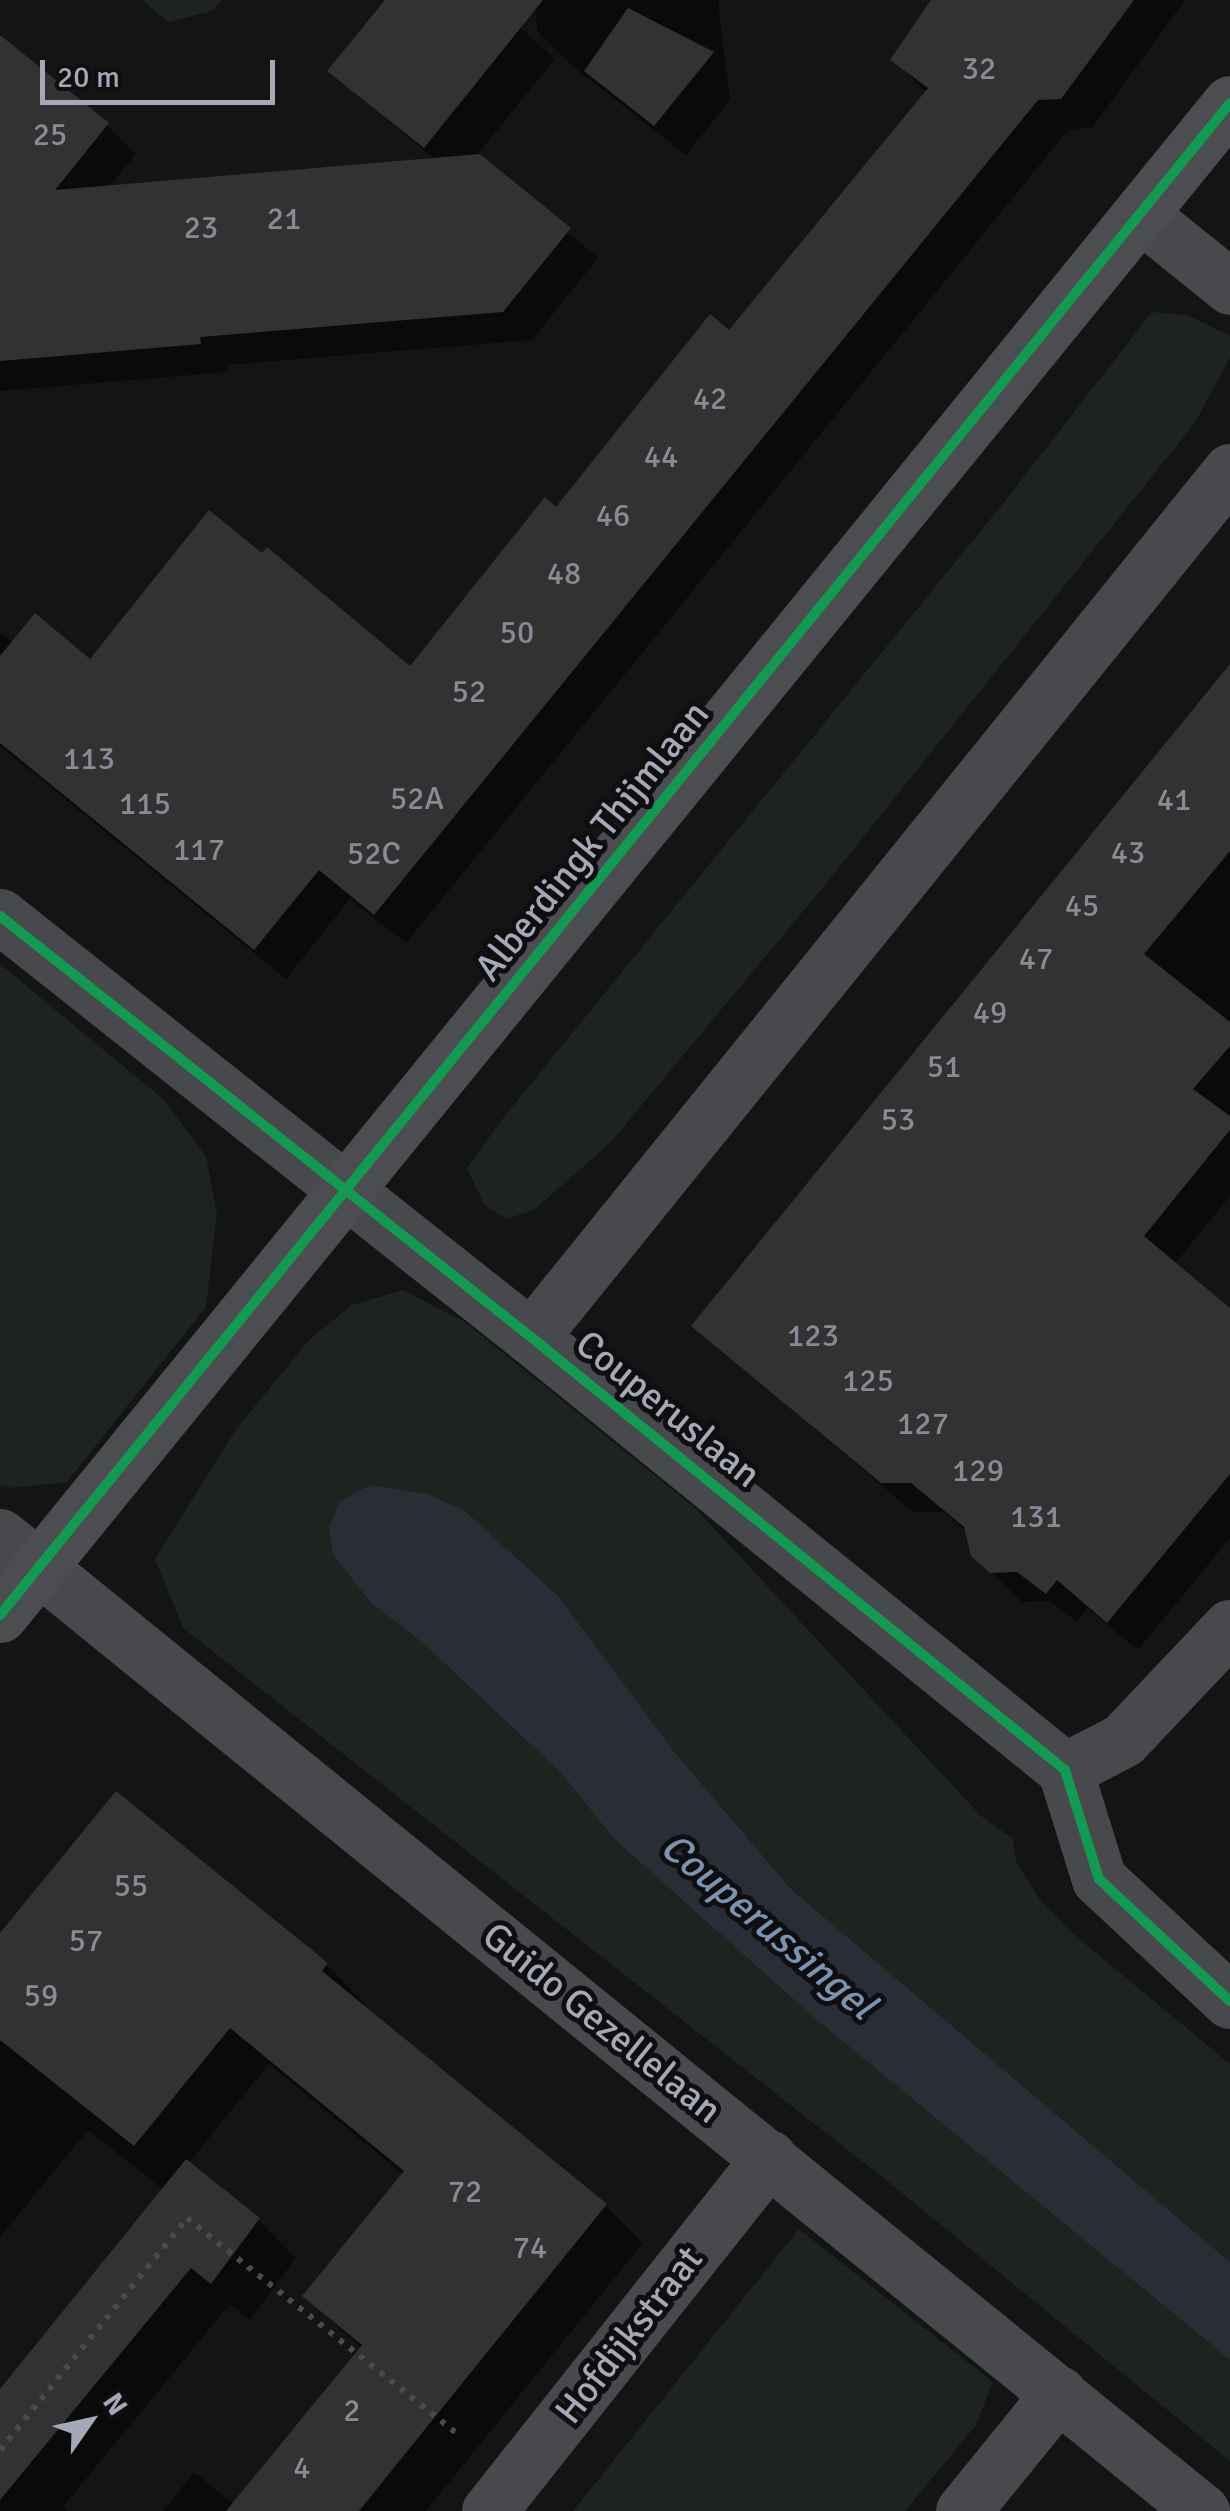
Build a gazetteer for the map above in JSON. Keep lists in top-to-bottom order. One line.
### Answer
{"streets":{"street":["Alberdingk Thijmlaan","Couperuslaan","Guido Gezellelaan","Hofdijkstraat"]},"crossings":[["Alberdingk Thijmlaan","Couperuslaan"],["Alberdingk Thijmlaan","Guido Gezellelaan"],["Guido Gezellelaan","Hofdijkstraat"]],"water":["Couperussingel"],"house_numbers":["32","25","21","23","42","44","46","48","50","52","113","52A","41","115","117","43","52C","45","47","49","51","53","123","125","127","129","131","55","57","59","72","74","2","4"],"scale_bar":"20 m","north":"top right"}
